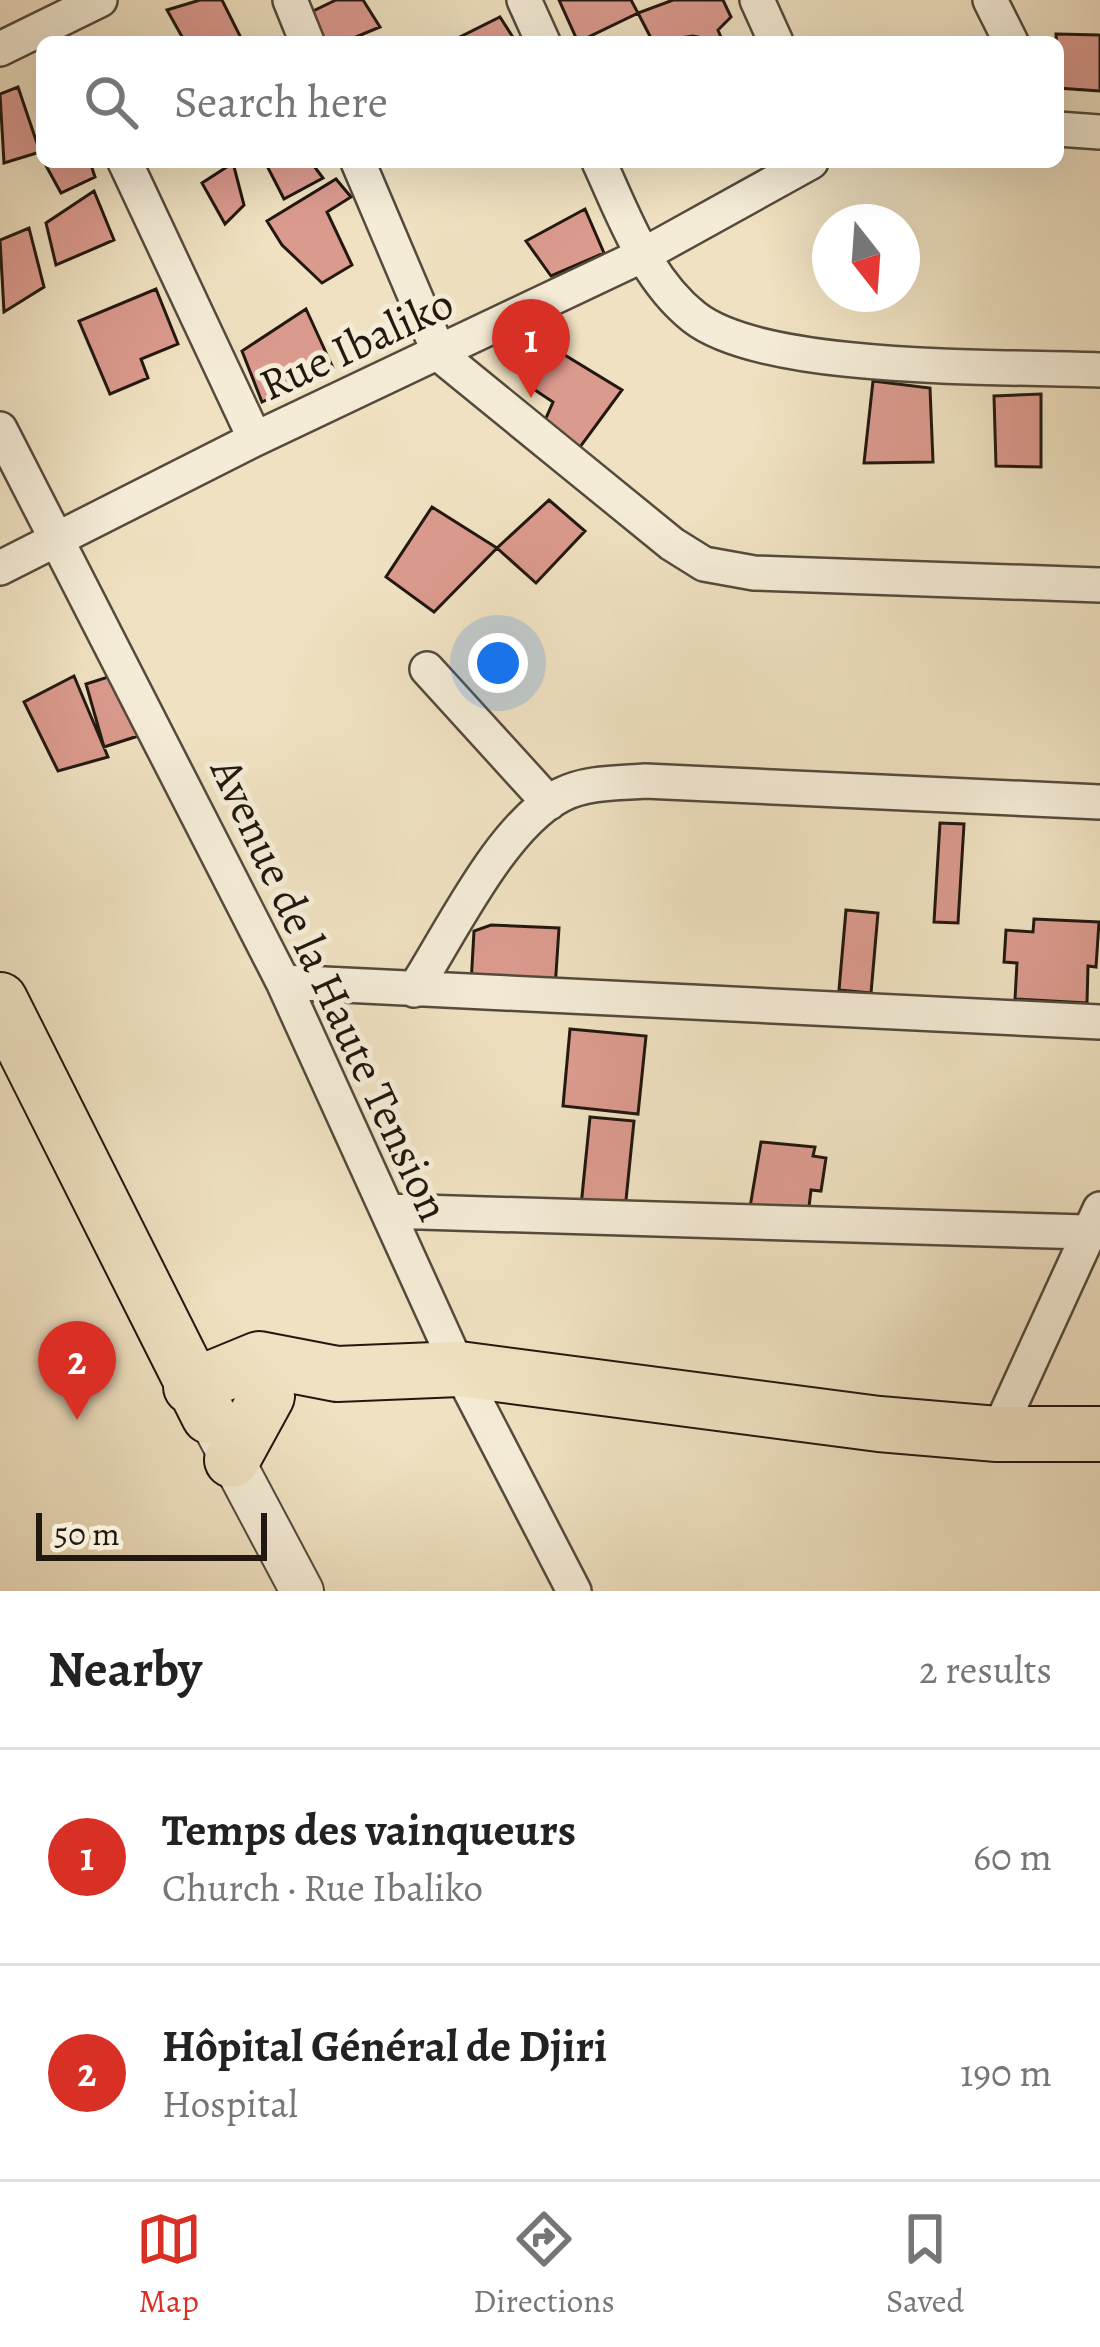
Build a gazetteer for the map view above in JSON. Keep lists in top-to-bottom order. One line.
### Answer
{"streets":{"street":["Rue Ibaliko","Avenue de la Haute Tension"]},"crossings":[["Rue Ibaliko","Avenue de la Haute Tension"]],"scale_bar":"50 m","north":"bottom","page":{"search":"Search here","pins":["1","2"],"scale":"50 m","heading":["Nearby","2 results"],"list":[{"mark":"1","name":"Temps des vainqueurs","note":"Church · Rue Ibaliko","value":"60 m"},{"mark":"2","name":"Hôpital Général de Djiri","note":"Hospital","value":"190 m"}],"nav":["Map","Directions","Saved"]}}
